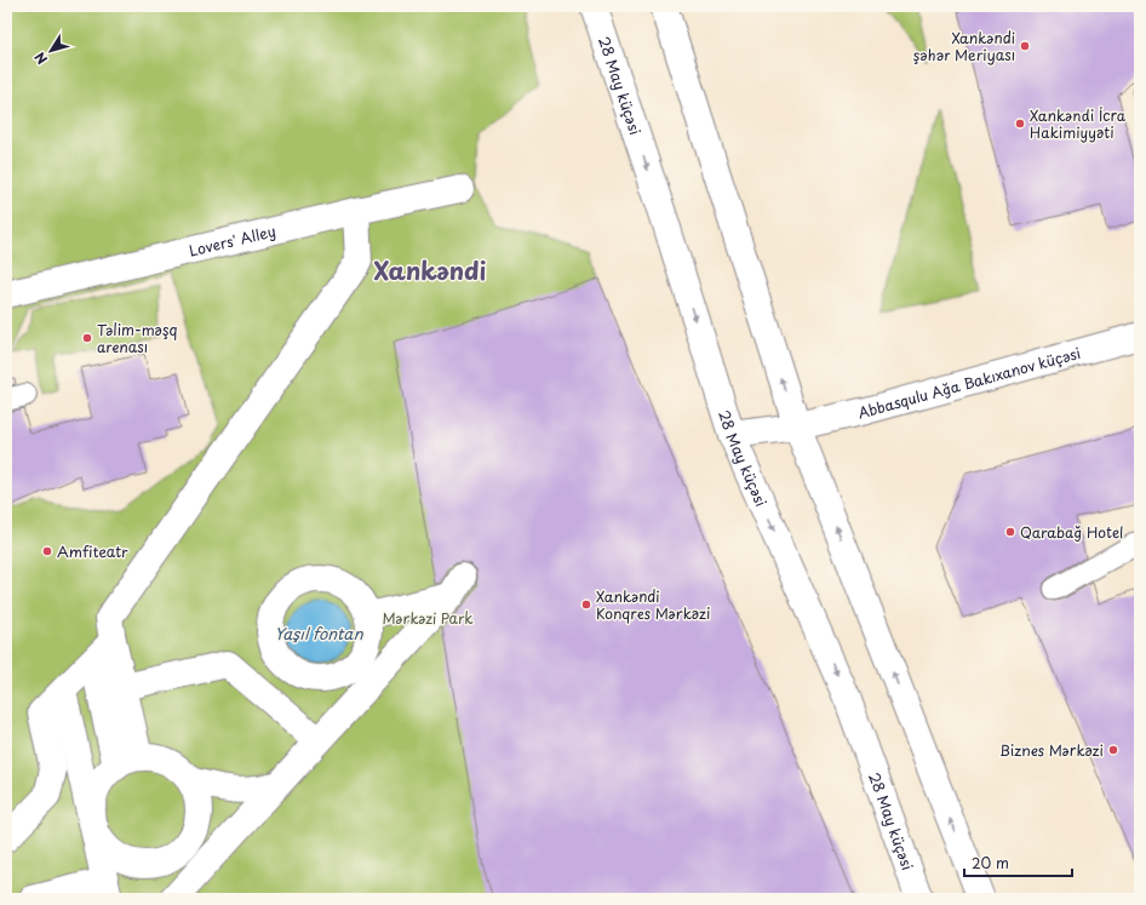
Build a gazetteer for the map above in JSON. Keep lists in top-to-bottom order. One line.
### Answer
{"streets":{"street":["28 May küçəsi","Lovers' Alley","Abbasqulu Ağa Bakıxanov küçəsi"]},"crossings":[["28 May küçəsi","Abbasqulu Ağa Bakıxanov küçəsi"]],"districts":["Xankəndi"],"water":["Yaşıl fontan"],"parks":["Mərkəzi Park"],"places":["Xankəndi şəhər Meriyası","Xankəndi İcra Hakimiyyəti","Təlim-məşq arenası","Qarabağ Hotel","Amfiteatr","Xankəndi Konqres Mərkəzi","Biznes Mərkəzi"],"scale_bar":"20 m","north":"bottom left"}
